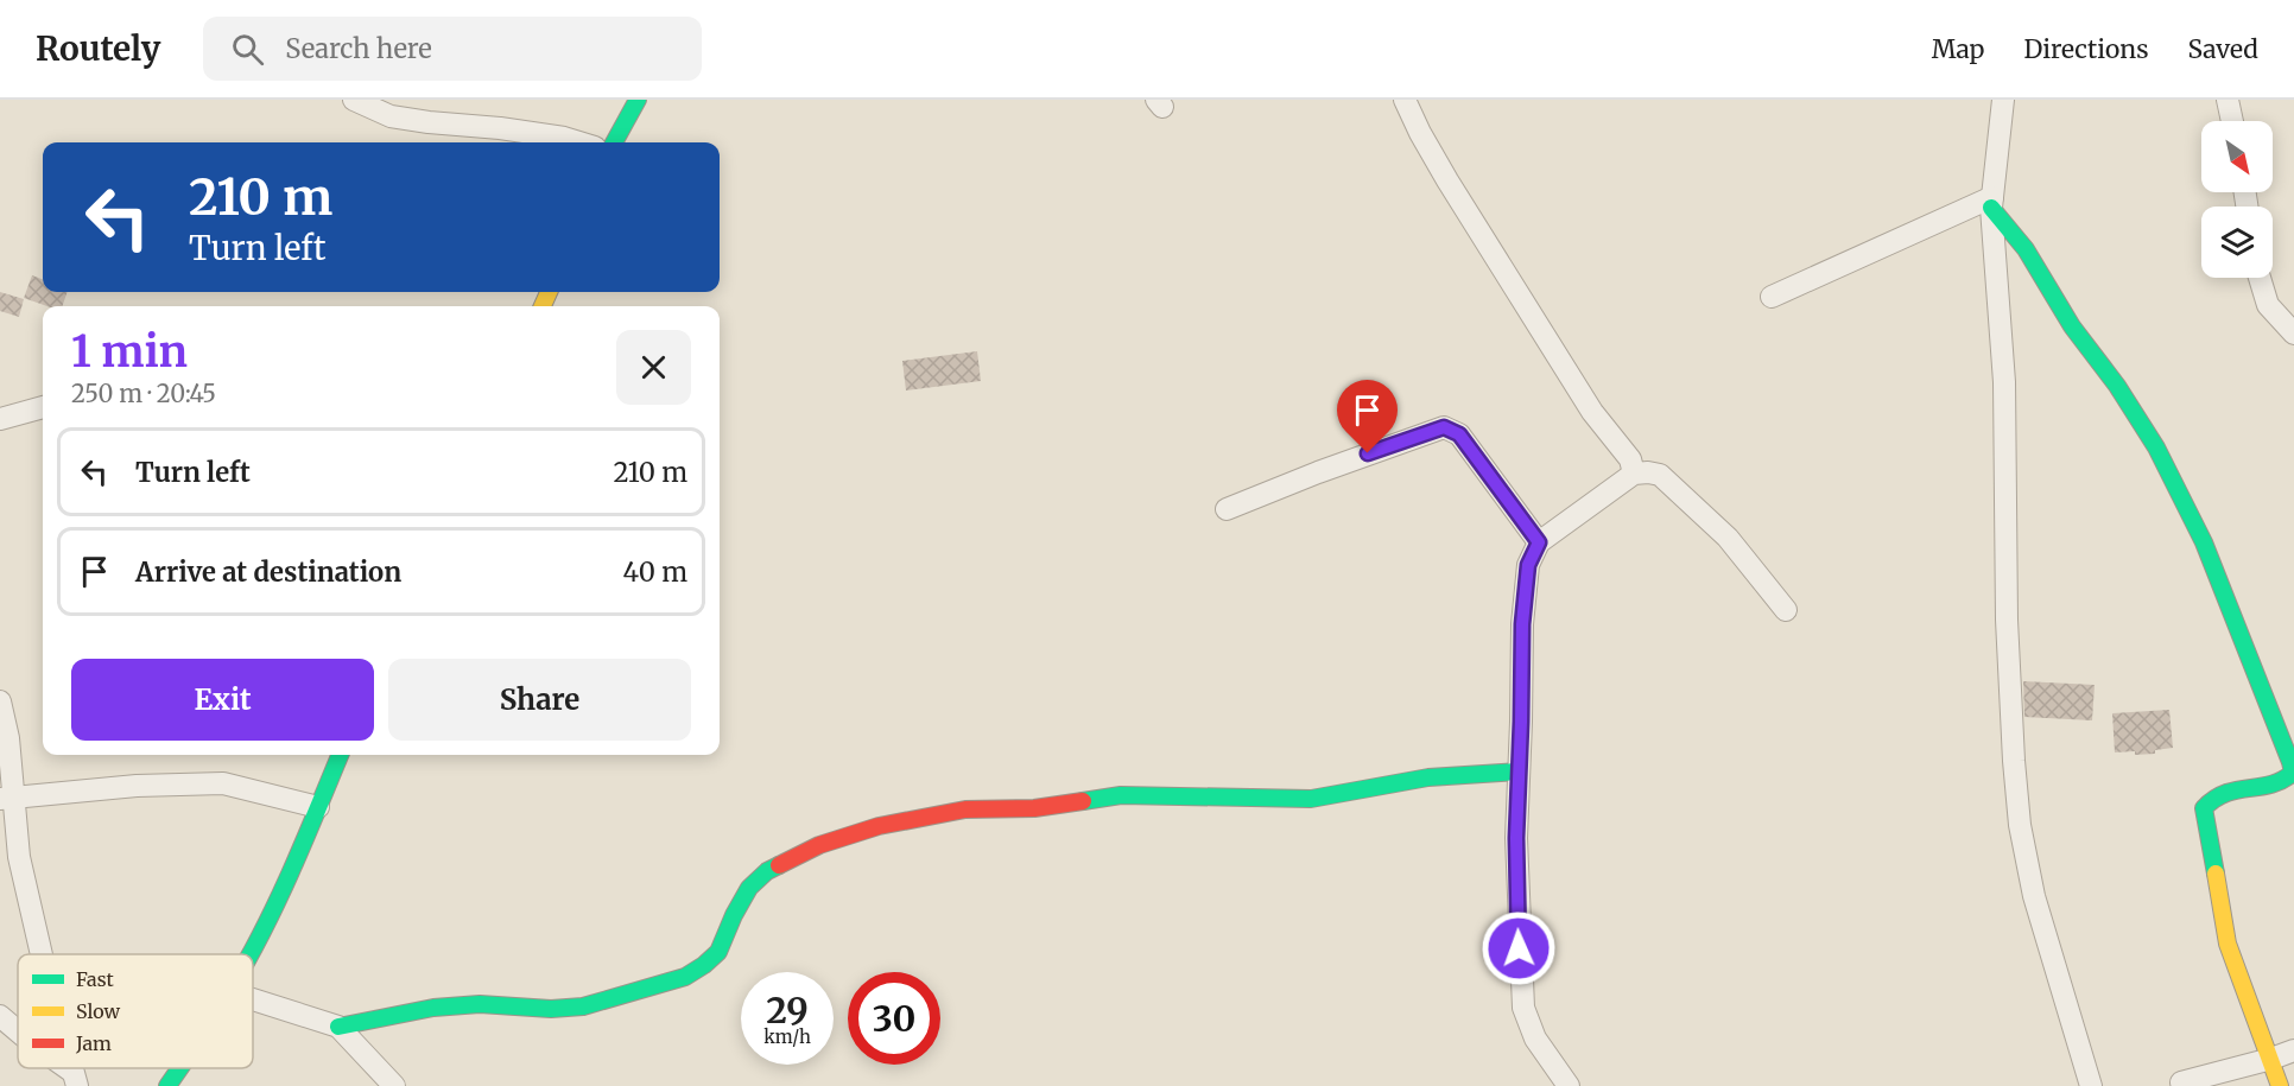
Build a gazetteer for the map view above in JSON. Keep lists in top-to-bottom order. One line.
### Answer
{"legend":["Fast","Slow","Jam"],"north":"bottom right","page":{"header":"Routely","search":"Search here","nav":["Map","Directions","Saved"],"turn":["210 m","Turn left"],"heading":["1 min","250 m · 20:45"],"list":[{"name":"Turn left","value":"210 m"},{"name":"Arrive at destination","value":"40 m"}],"buttons":["Exit","Share"],"speed":"29 km/h","limit":"30"}}
